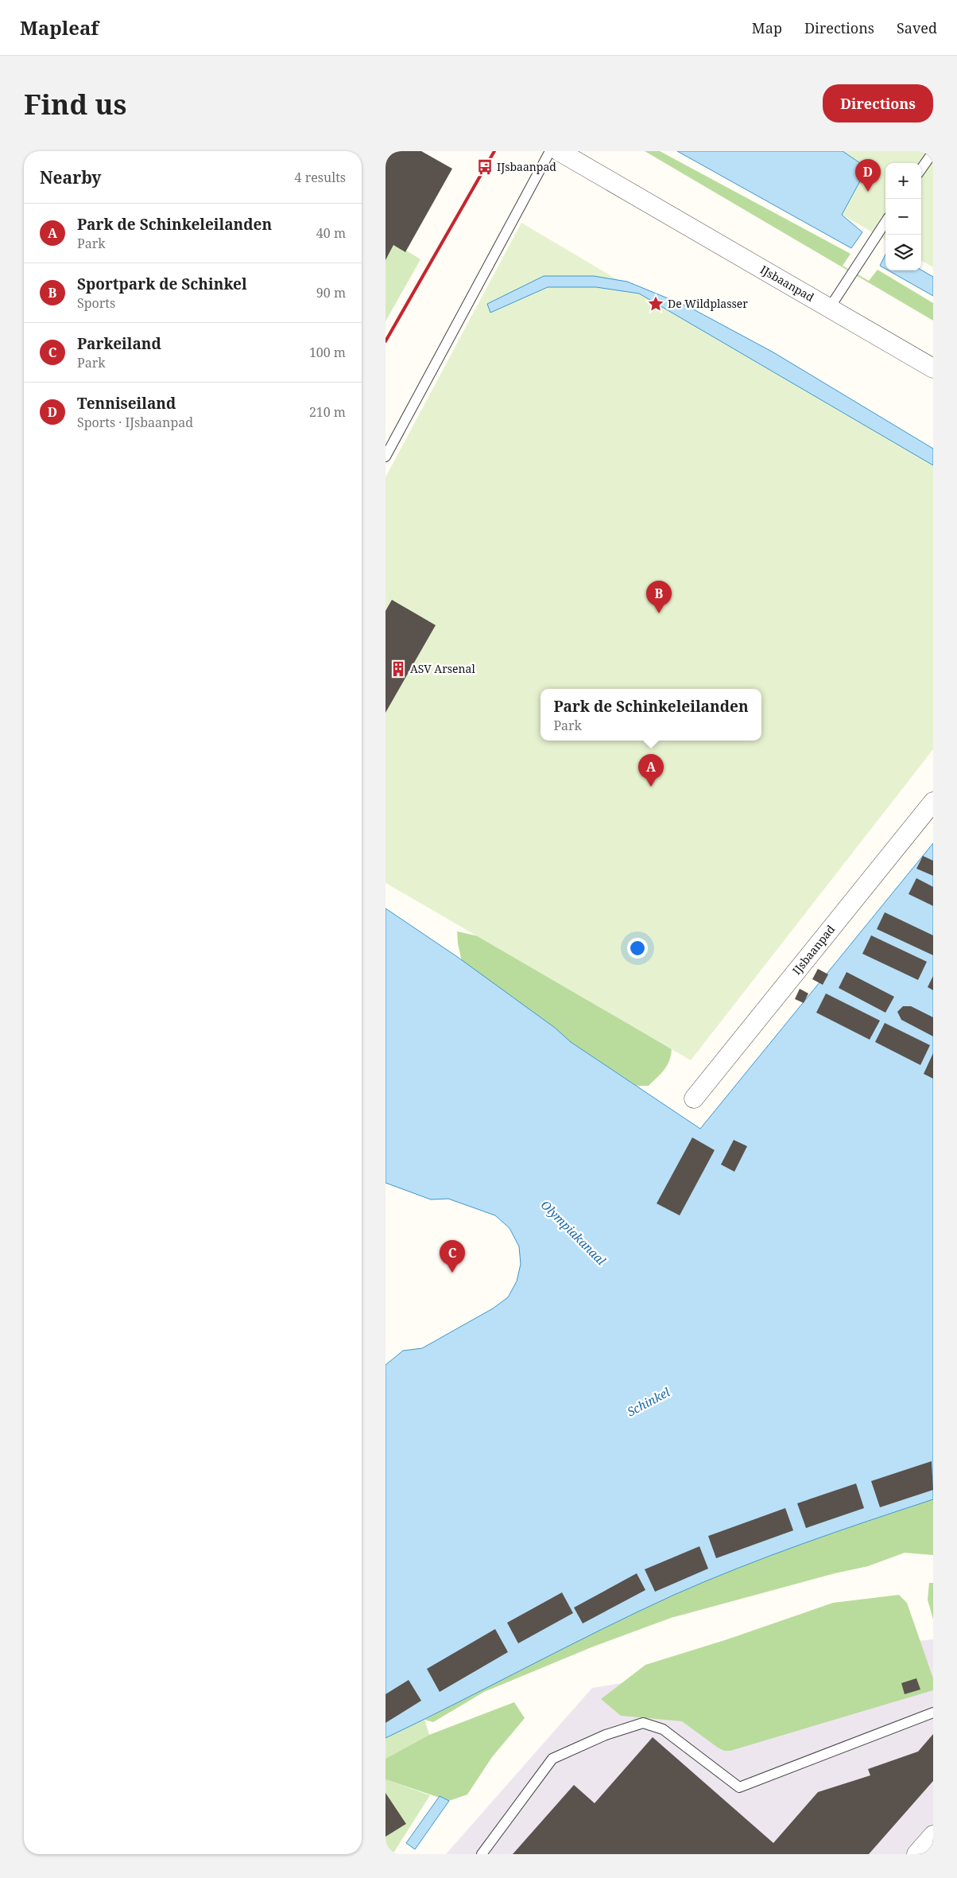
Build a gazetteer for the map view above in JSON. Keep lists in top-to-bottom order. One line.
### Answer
{"streets":{"street":["IJsbaanpad"]},"water":["Olympiakanaal","Schinkel"],"places":{"bus stop":["IJsbaanpad"],"place":["De Wildplasser"],"building":["ASV Arsenal"]},"page":{"header":"Mapleaf","nav":["Map","Directions","Saved"],"buttons":"Directions","title":"Find us","heading":["Nearby","4 results"],"pins":["D","B","A","C"],"map_buttons":["+","−"],"list":[{"mark":"A","name":"Park de Schinkeleilanden","note":"Park","value":"40 m"},{"mark":"B","name":"Sportpark de Schinkel","note":"Sports","value":"90 m"},{"mark":"C","name":"Parkeiland","note":"Park","value":"100 m"},{"mark":"D","name":"Tenniseiland","note":"Sports · IJsbaanpad","value":"210 m"}],"popup":["Park de Schinkeleilanden","Park"]}}
